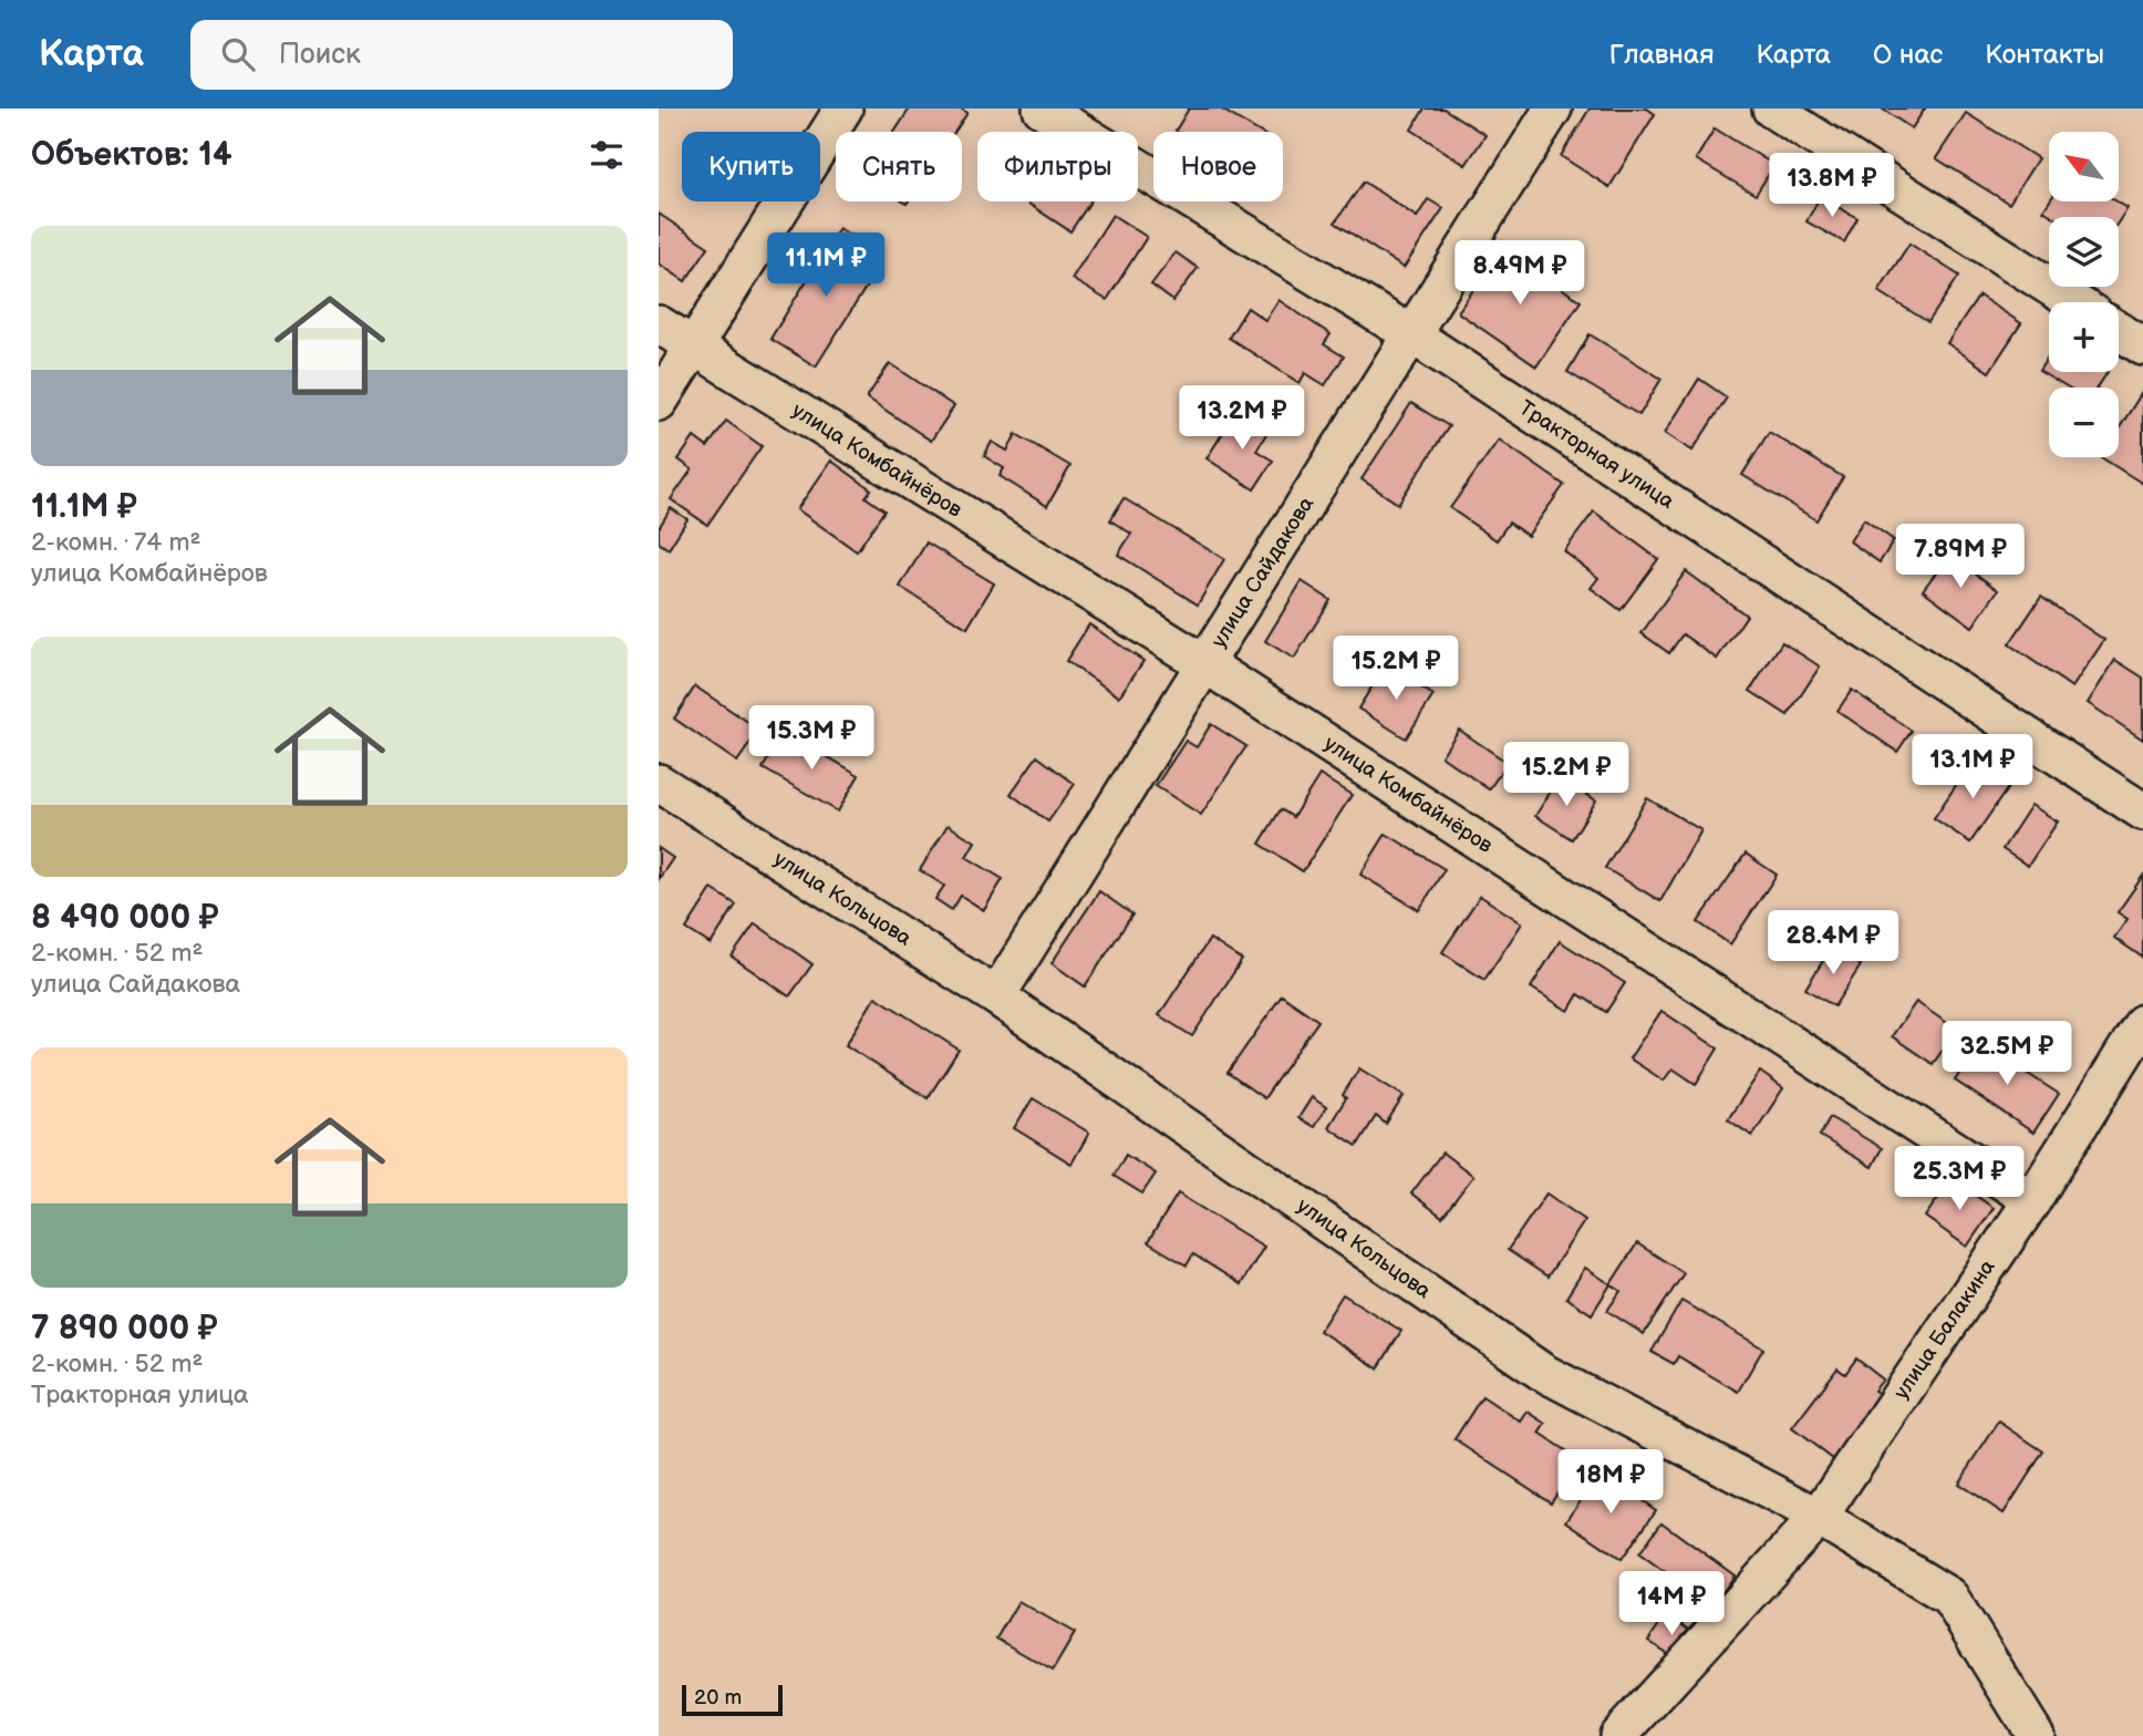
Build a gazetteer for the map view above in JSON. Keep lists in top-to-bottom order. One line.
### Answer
{"streets":{"street":["Тракторная улица","улица Комбайнёров","улица Сайдакова","улица Кольцова","улица Балакина"]},"crossings":[["Тракторная улица","улица Сайдакова"],["улица Комбайнёров","улица Сайдакова"],["улица Комбайнёров","улица Балакина"],["улица Сайдакова","улица Кольцова"],["улица Кольцова","улица Балакина"]],"scale_bar":"20 m","north":"top left","page":{"header":"Карта","search":"Поиск","nav":["Главная","Карта","О нас","Контакты"],"heading":"Объектов: 14","map_buttons":["+","−"],"chip":["Купить","Снять","Фильтры","Новое"],"price":["13.8M ₽","11.1M ₽","8.49M ₽","13.2M ₽","7.89M ₽","15.2M ₽","15.3M ₽","13.1M ₽","15.2M ₽","28.4M ₽","32.5M ₽","25.3M ₽","18M ₽","14M ₽"],"list":[{"name":"11.1M ₽","note":"2-комн. · 74 m² · улица Комбайнёров"},{"name":"8 490 000 ₽","note":"2-комн. · 52 m² · улица Сайдакова"},{"name":"7 890 000 ₽","note":"2-комн. · 52 m² · Тракторная улица"}],"scale":"20 m"}}
